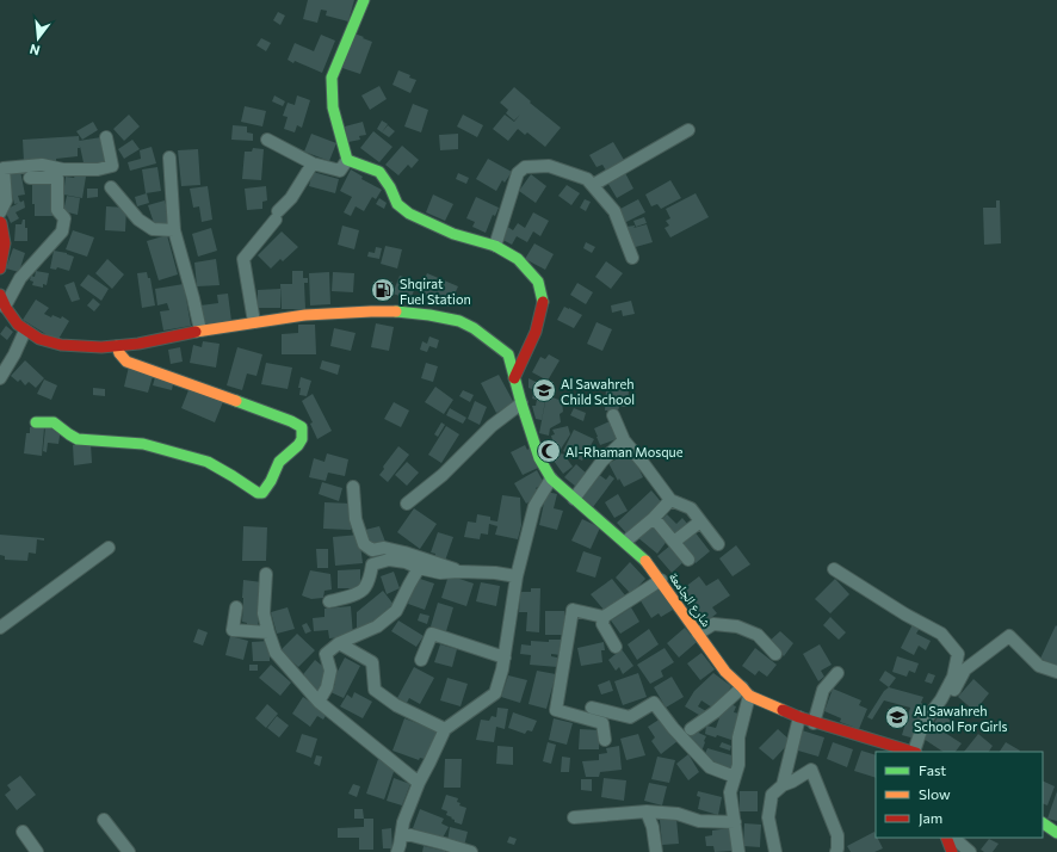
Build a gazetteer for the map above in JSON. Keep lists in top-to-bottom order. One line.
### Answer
{"streets":{"main road":["شارع الجامعة"]},"places":{"fuel station":["Shqirat Fuel Station"],"school or university":["Al Sawahreh Child School","Al Sawahreh School For Girls"],"mosque":["Al-Rhaman Mosque"]},"legend":["Fast","Slow","Jam"],"north":"bottom"}
